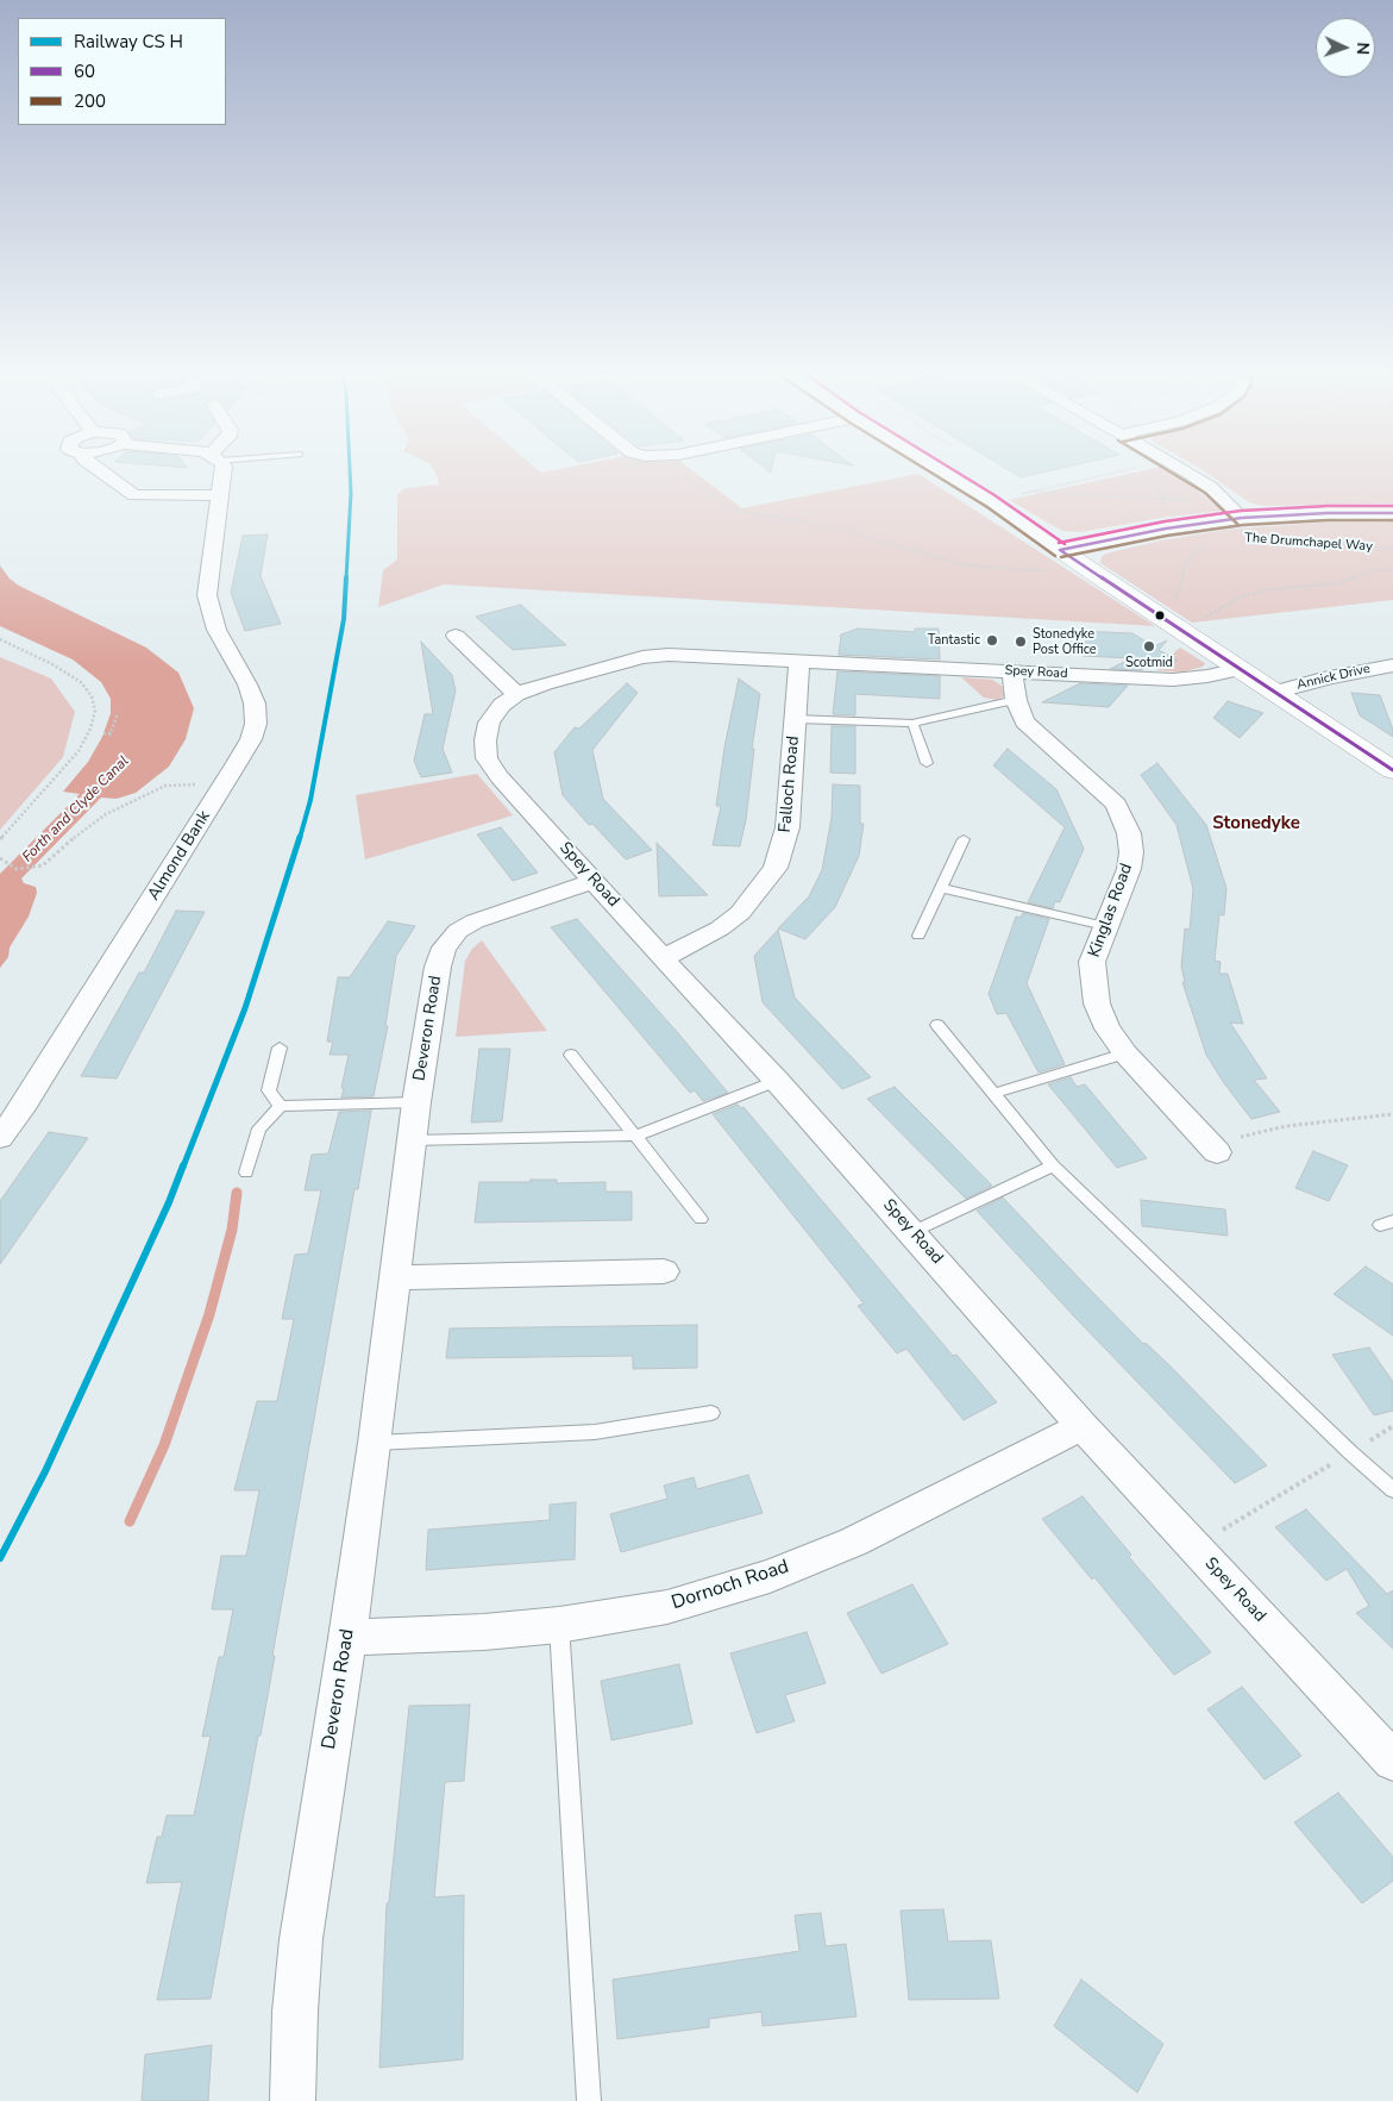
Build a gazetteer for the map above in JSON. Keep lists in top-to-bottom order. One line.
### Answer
{"streets":{"street":["Spey Road","Annick Drive","Falloch Road","Almond Bank","Kinglas Road","Deveron Road","Dornoch Road"],"path":["The Drumchapel Way"]},"crossings":[["Spey Road","Falloch Road"],["Spey Road","Kinglas Road"],["Spey Road","Deveron Road"],["Spey Road","Dornoch Road"],["Deveron Road","Dornoch Road"]],"districts":["Stonedyke"],"water":["Forth and Clyde Canal"],"places":["Tantastic","Stonedyke Post Office","Scotmid"],"lines":["transit line 200","transit line 60"],"legend":["Railway CS H","60","200"],"north":"right"}
